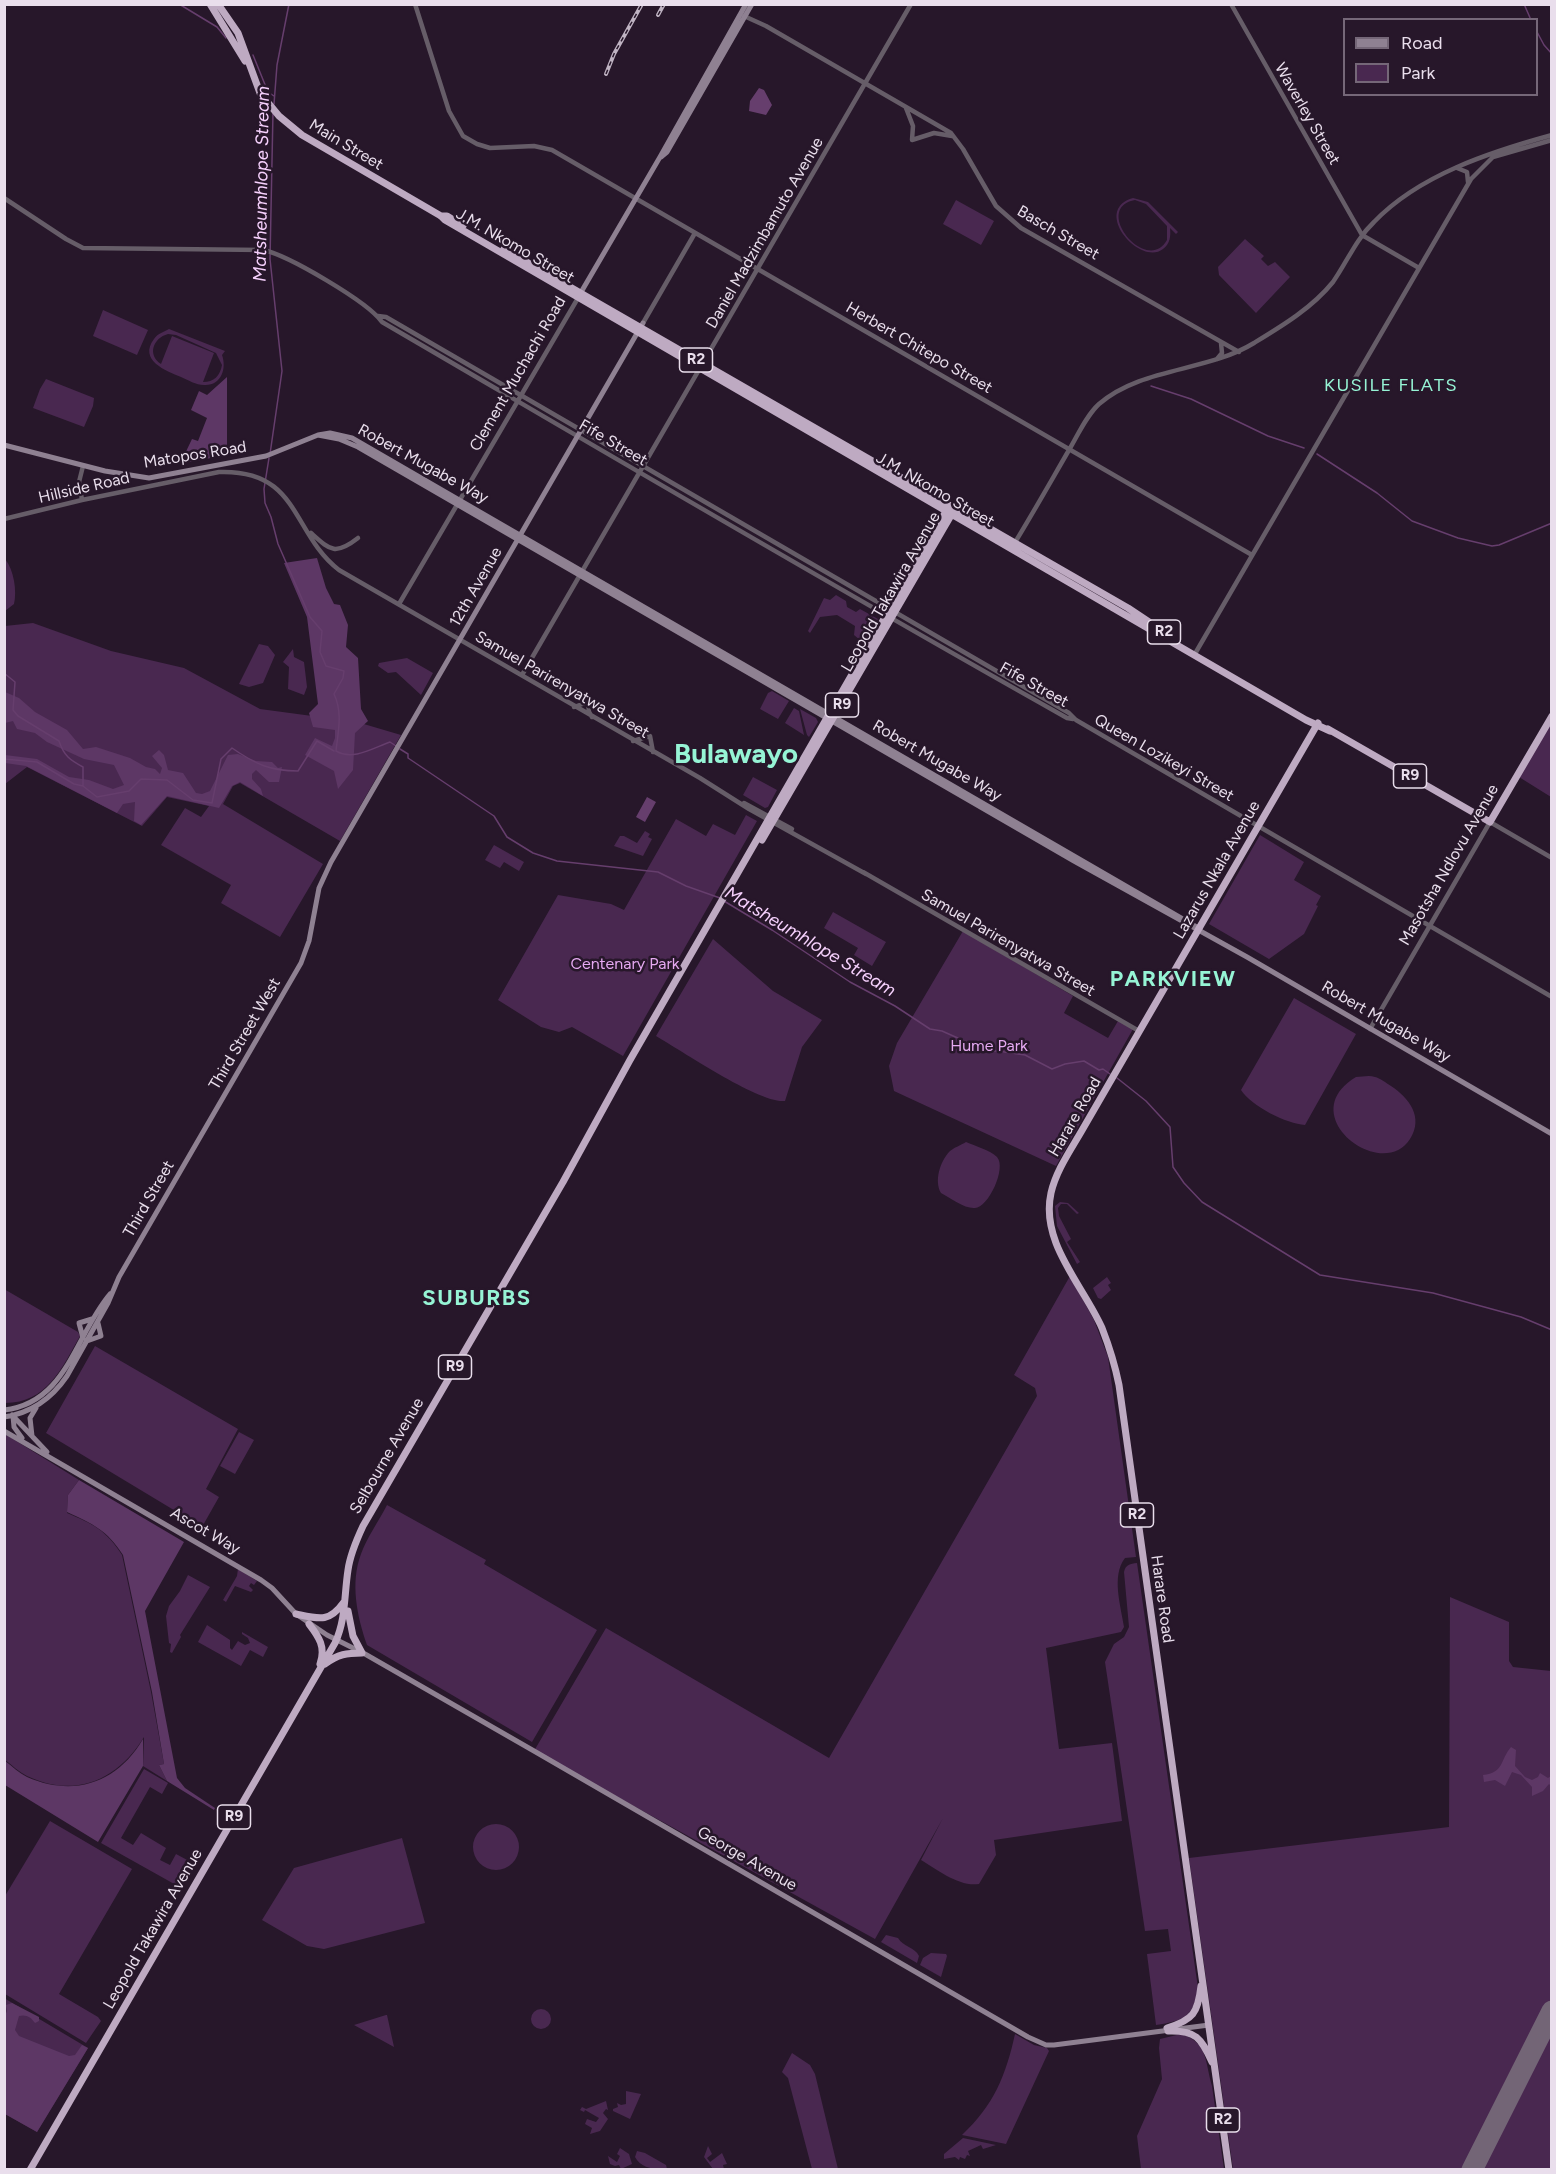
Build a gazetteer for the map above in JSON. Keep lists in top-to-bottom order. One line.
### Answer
{"streets":{"highway":["Main Street","J.M. Nkomo Street","R2","Leopold Takawira Avenue","R9","Masotsha Ndlovu Avenue","Lazarus Nkala Avenue","Harare Road","Selbourne Avenue"],"main road":["Clement Muchachi Road","Matopos Road","Robert Mugabe Way","12th Avenue","Third Street West","Third Street","Ascot Way","George Avenue"],"street":["Waverley Street","Daniel Madzimbamuto Avenue","Basch Street","Herbert Chitepo Street","Fife Street","Hillside Road","Samuel Parirenyatwa Street","Queen Lozikeyi Street"]},"crossings":[["Main Street","J.M. Nkomo Street"],["Main Street","R2"],["Daniel Madzimbamuto Avenue","Basch Street"],["Daniel Madzimbamuto Avenue","J.M. Nkomo Street"],["Daniel Madzimbamuto Avenue","Herbert Chitepo Street"],["Daniel Madzimbamuto Avenue","Fife Street"],["Daniel Madzimbamuto Avenue","Robert Mugabe Way"],["Daniel Madzimbamuto Avenue","Samuel Parirenyatwa Street"],["Basch Street","Clement Muchachi Road"],["J.M. Nkomo Street","Clement Muchachi Road"],["J.M. Nkomo Street","12th Avenue"],["J.M. Nkomo Street","Leopold Takawira Avenue"],["J.M. Nkomo Street","R9"],["J.M. Nkomo Street","Lazarus Nkala Avenue"],["Herbert Chitepo Street","Clement Muchachi Road"],["Herbert Chitepo Street","12th Avenue"],["Clement Muchachi Road","Fife Street"],["Clement Muchachi Road","Robert Mugabe Way"],["Clement Muchachi Road","Samuel Parirenyatwa Street"],["Fife Street","12th Avenue"],["Fife Street","Leopold Takawira Avenue"],["Fife Street","Queen Lozikeyi Street"],["Matopos Road","Robert Mugabe Way"],["Robert Mugabe Way","12th Avenue"],["Robert Mugabe Way","Leopold Takawira Avenue"],["Robert Mugabe Way","Masotsha Ndlovu Avenue"],["Robert Mugabe Way","Lazarus Nkala Avenue"],["Hillside Road","Samuel Parirenyatwa Street"],["12th Avenue","Samuel Parirenyatwa Street"],["12th Avenue","Third Street West"],["Leopold Takawira Avenue","Samuel Parirenyatwa Street"],["Leopold Takawira Avenue","Selbourne Avenue"],["Leopold Takawira Avenue","Ascot Way"],["Leopold Takawira Avenue","George Avenue"],["Samuel Parirenyatwa Street","Lazarus Nkala Avenue"],["Samuel Parirenyatwa Street","Harare Road"],["R9","Masotsha Ndlovu Avenue"],["R9","Lazarus Nkala Avenue"],["Queen Lozikeyi Street","Masotsha Ndlovu Avenue"],["Queen Lozikeyi Street","Lazarus Nkala Avenue"],["Lazarus Nkala Avenue","Harare Road"],["Third Street West","Third Street"],["Harare Road","George Avenue"],["Selbourne Avenue","Ascot Way"],["Selbourne Avenue","George Avenue"],["Ascot Way","George Avenue"]],"districts":["KUSILE FLATS","Bulawayo","PARKVIEW","SUBURBS"],"water":["Matsheumhlope Stream"],"parks":["Centenary Park","Hume Park"],"legend":["Road","Park"]}
